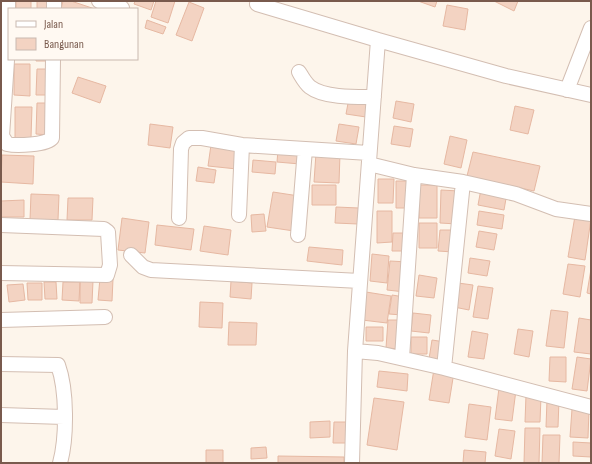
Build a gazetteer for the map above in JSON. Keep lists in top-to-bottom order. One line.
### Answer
{"legend":["Jalan","Bangunan"]}
